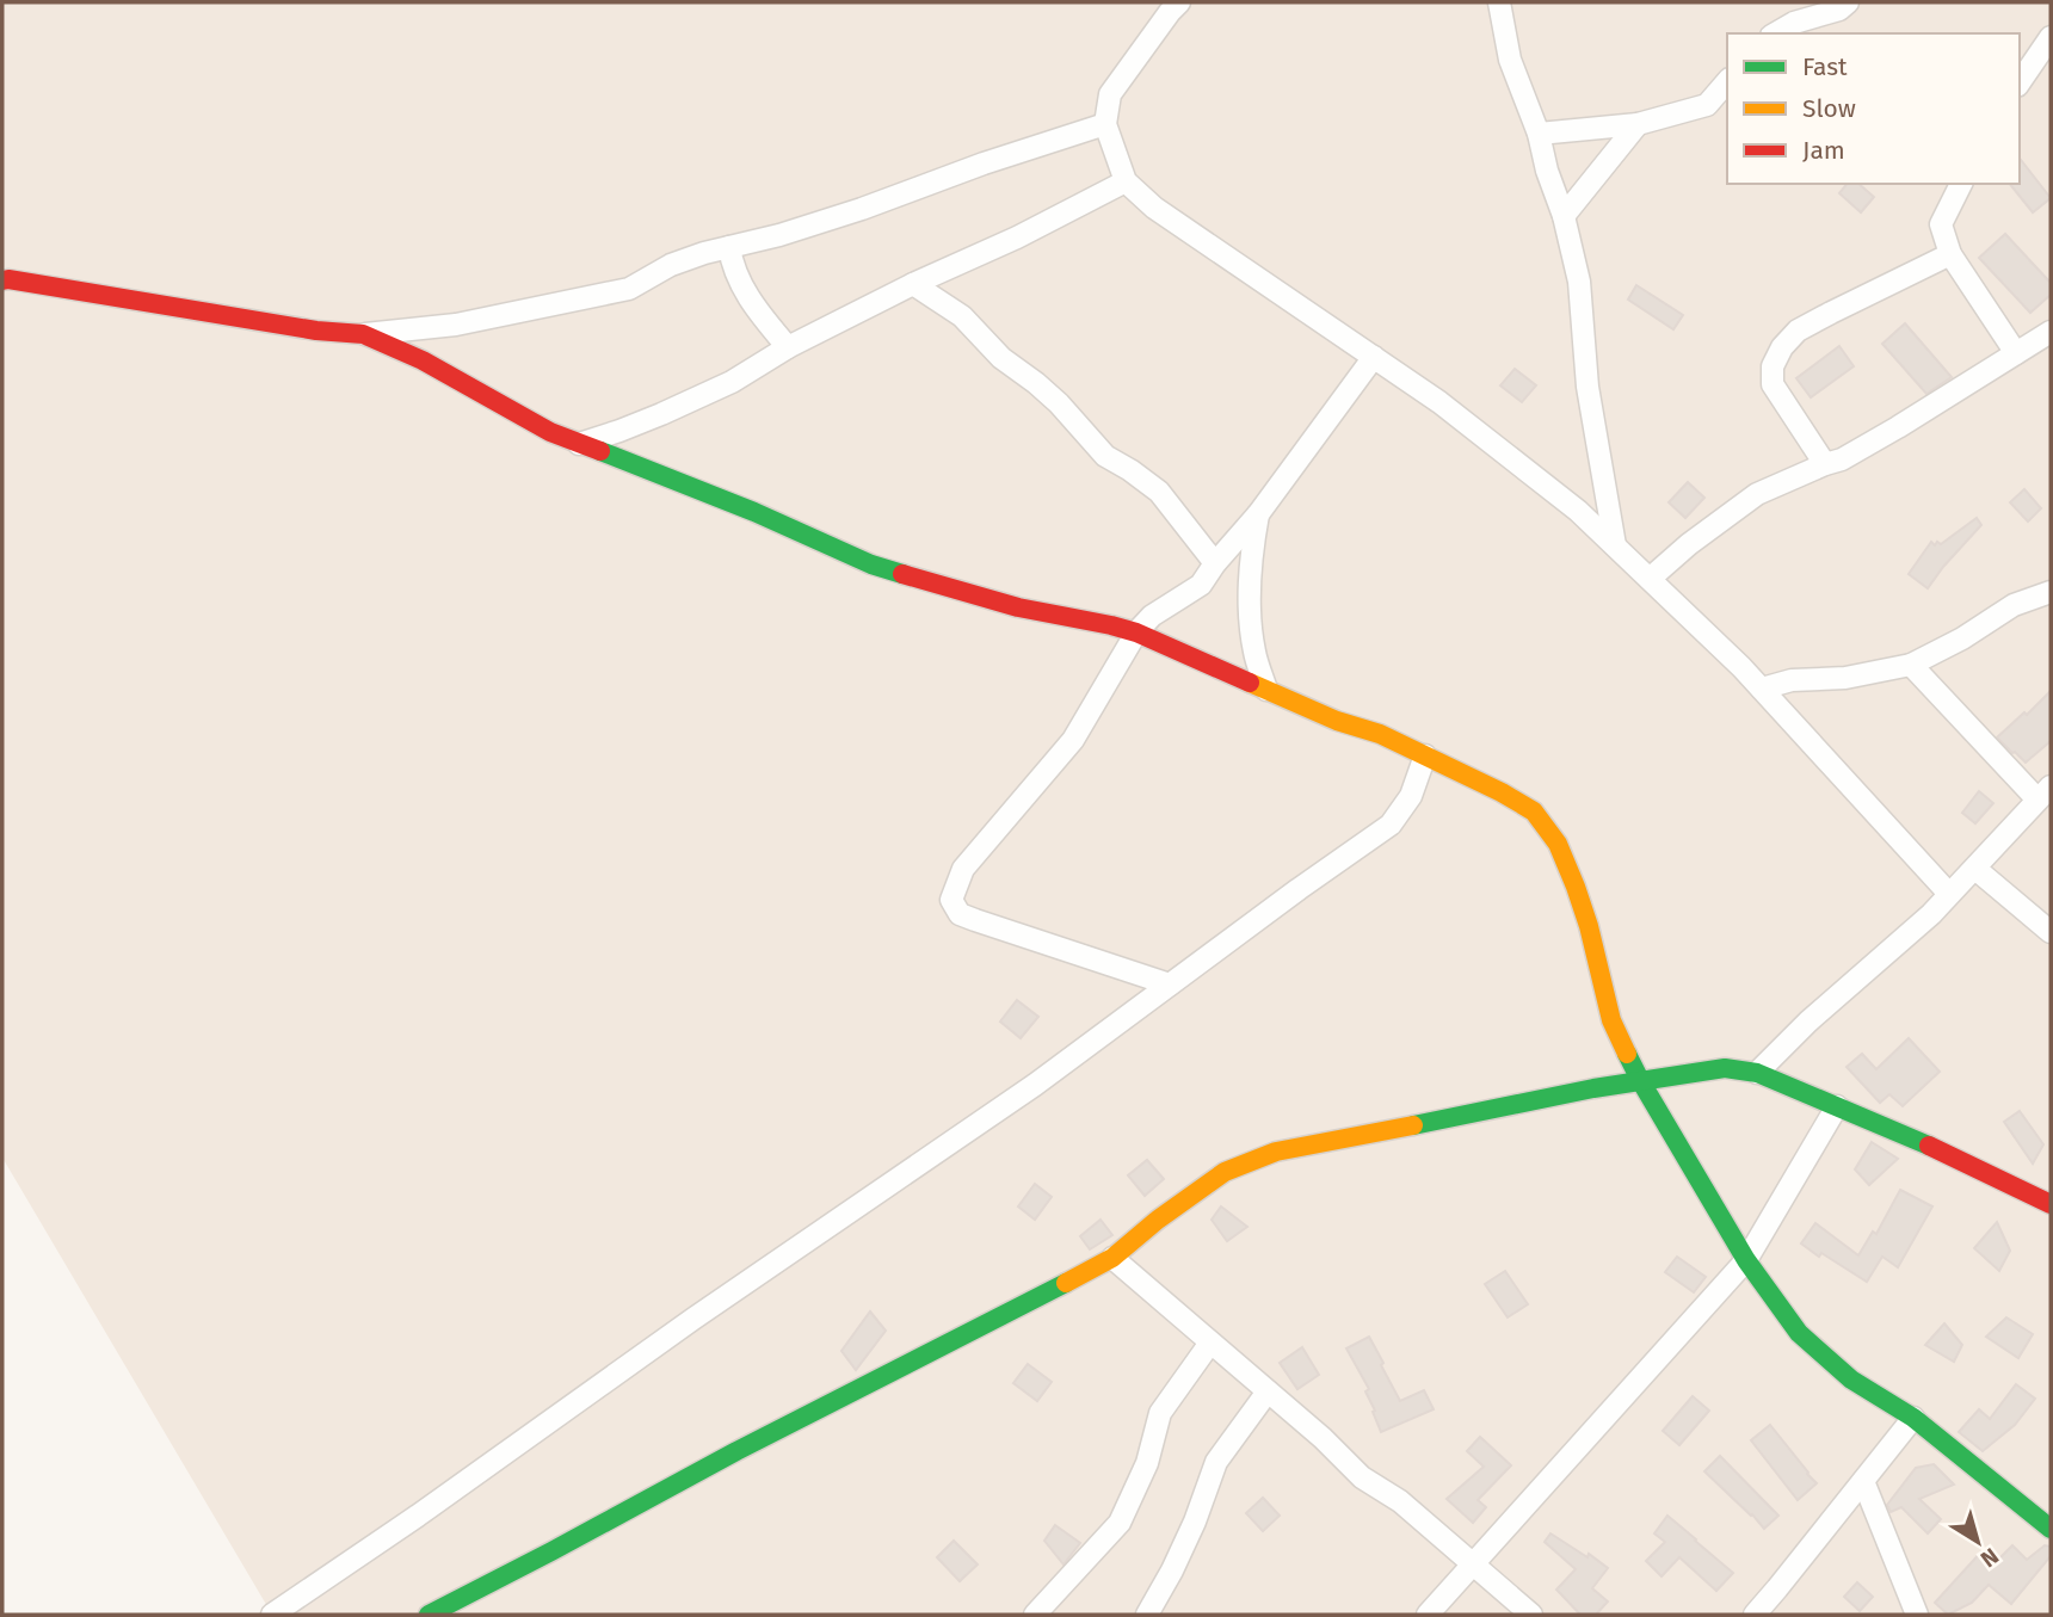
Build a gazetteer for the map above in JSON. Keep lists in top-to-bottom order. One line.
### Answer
{"legend":["Fast","Slow","Jam"],"north":"bottom right"}
